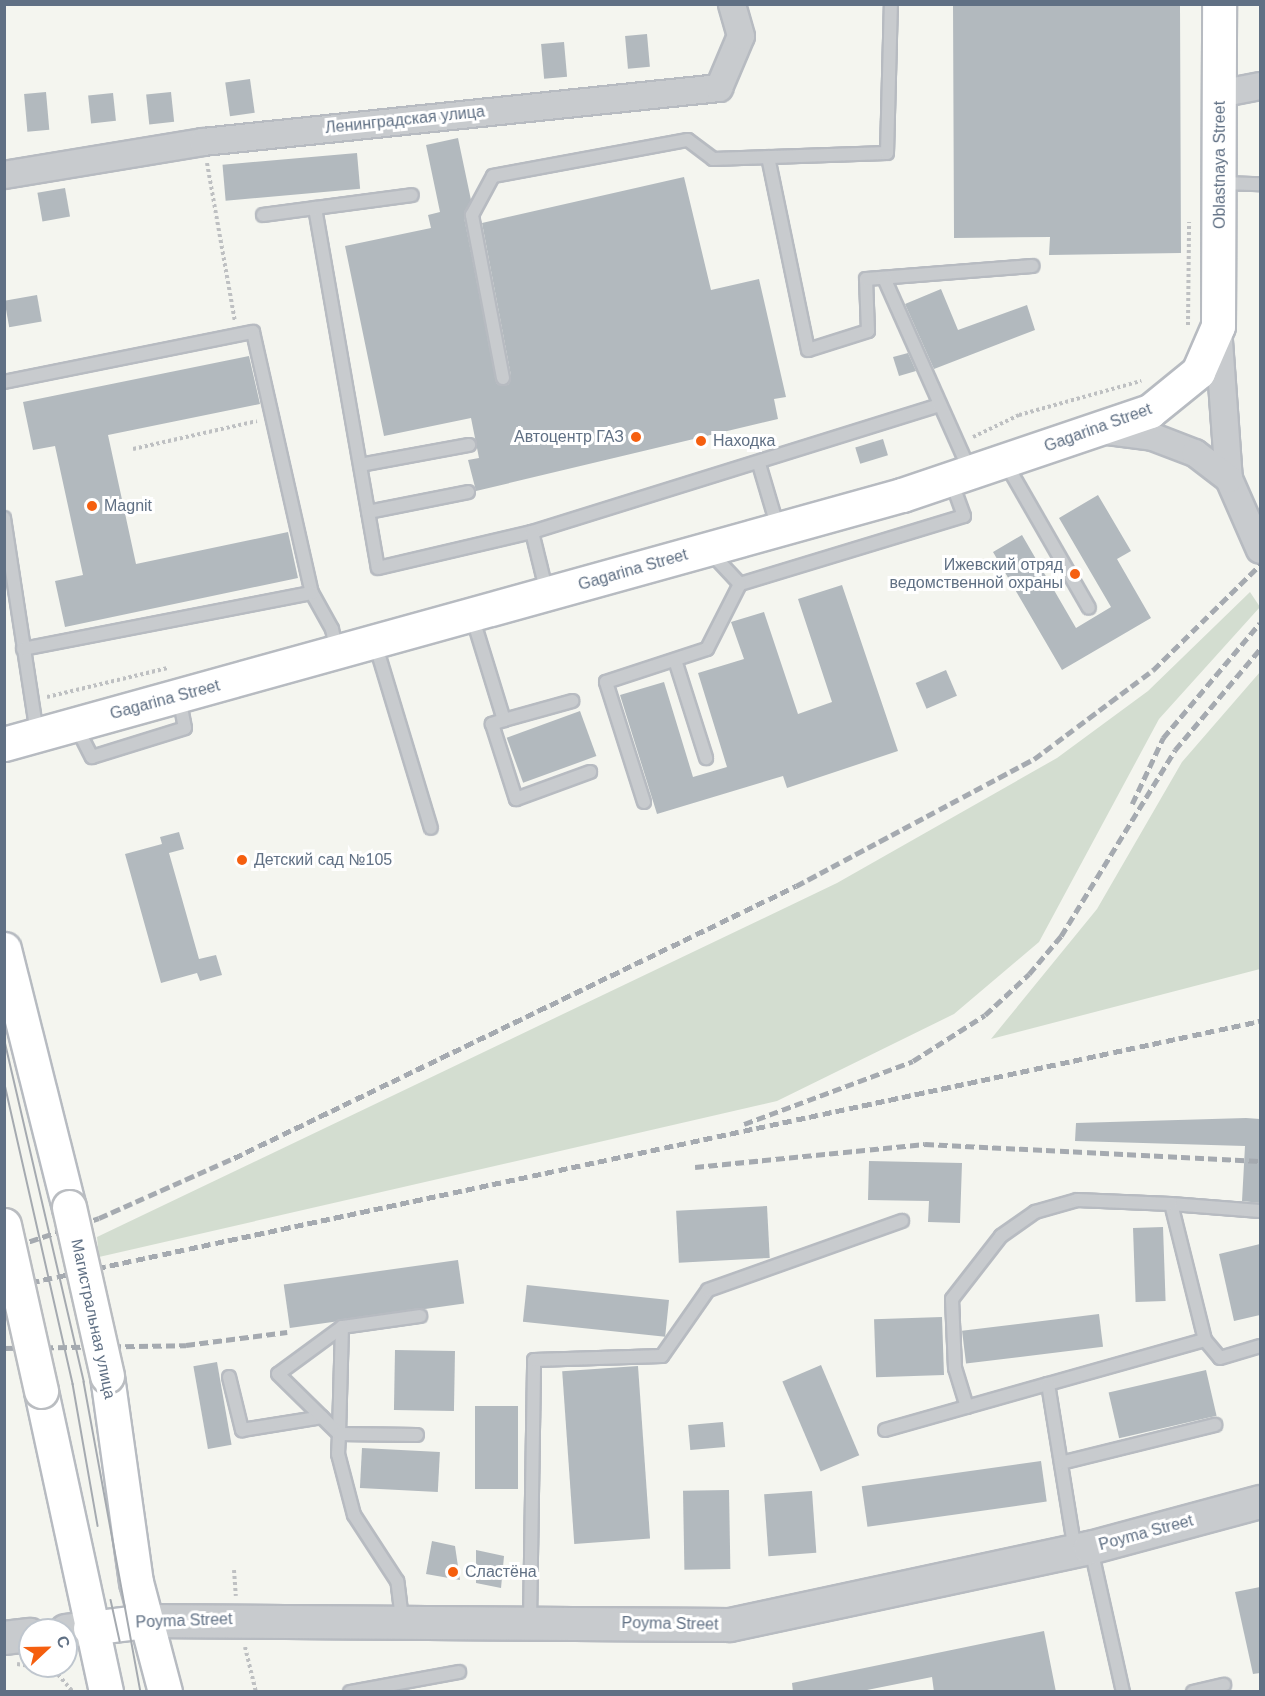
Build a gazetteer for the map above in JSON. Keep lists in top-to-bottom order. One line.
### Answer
{"streets":{"main road":["Oblastnaya Street","Gagarina Street","Магистральная улица","Poyma Street"],"street":["Ленинградская улица"]},"crossings":[["Oblastnaya Street","Gagarina Street"],["Магистральная улица","Poyma Street"]],"places":["Автоцентр ГАЗ","Находка","Magnit","Ижевский отряд ведомственной охраны","Детский сад №105","Сластёна"],"north":"right"}
